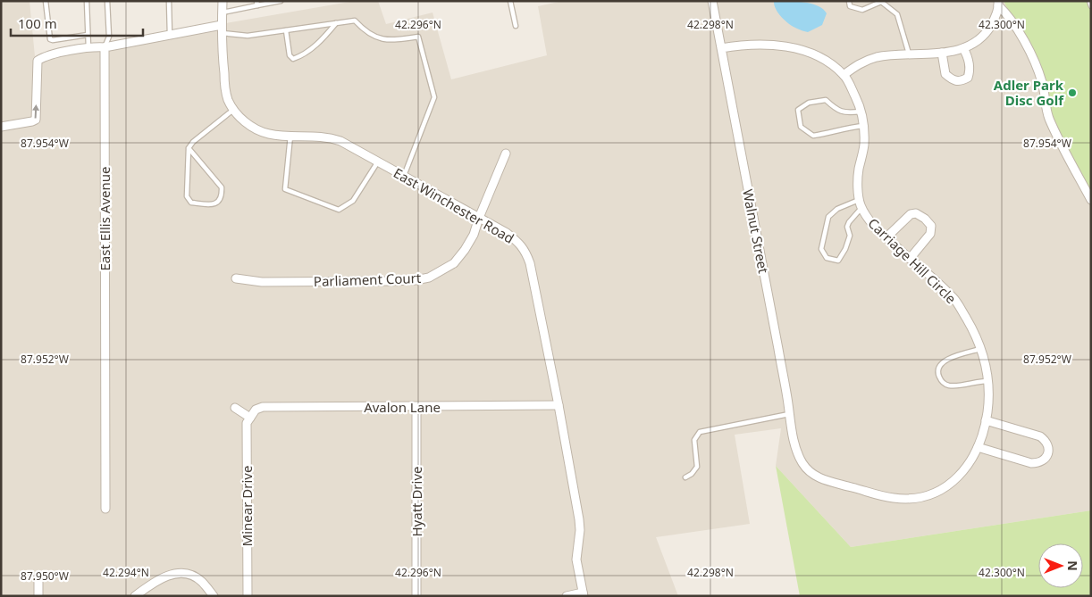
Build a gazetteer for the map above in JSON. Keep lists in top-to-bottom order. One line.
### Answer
{"streets":{"street":["East Winchester Road","East Ellis Avenue","Walnut Street","Carriage Hill Circle","Parliament Court","Avalon Lane","Hyatt Drive","Minear Drive"]},"crossings":[["East Winchester Road","Parliament Court"],["East Winchester Road","Avalon Lane"],["Walnut Street","Carriage Hill Circle"],["Avalon Lane","Hyatt Drive"],["Avalon Lane","Minear Drive"]],"places":["Adler Park Disc Golf"],"scale_bar":"100 m","north":"right","coordinates":["42.296°N","42.298°N","42.300°N","87.954°W","87.952°W","42.294°N","87.950°W"]}
